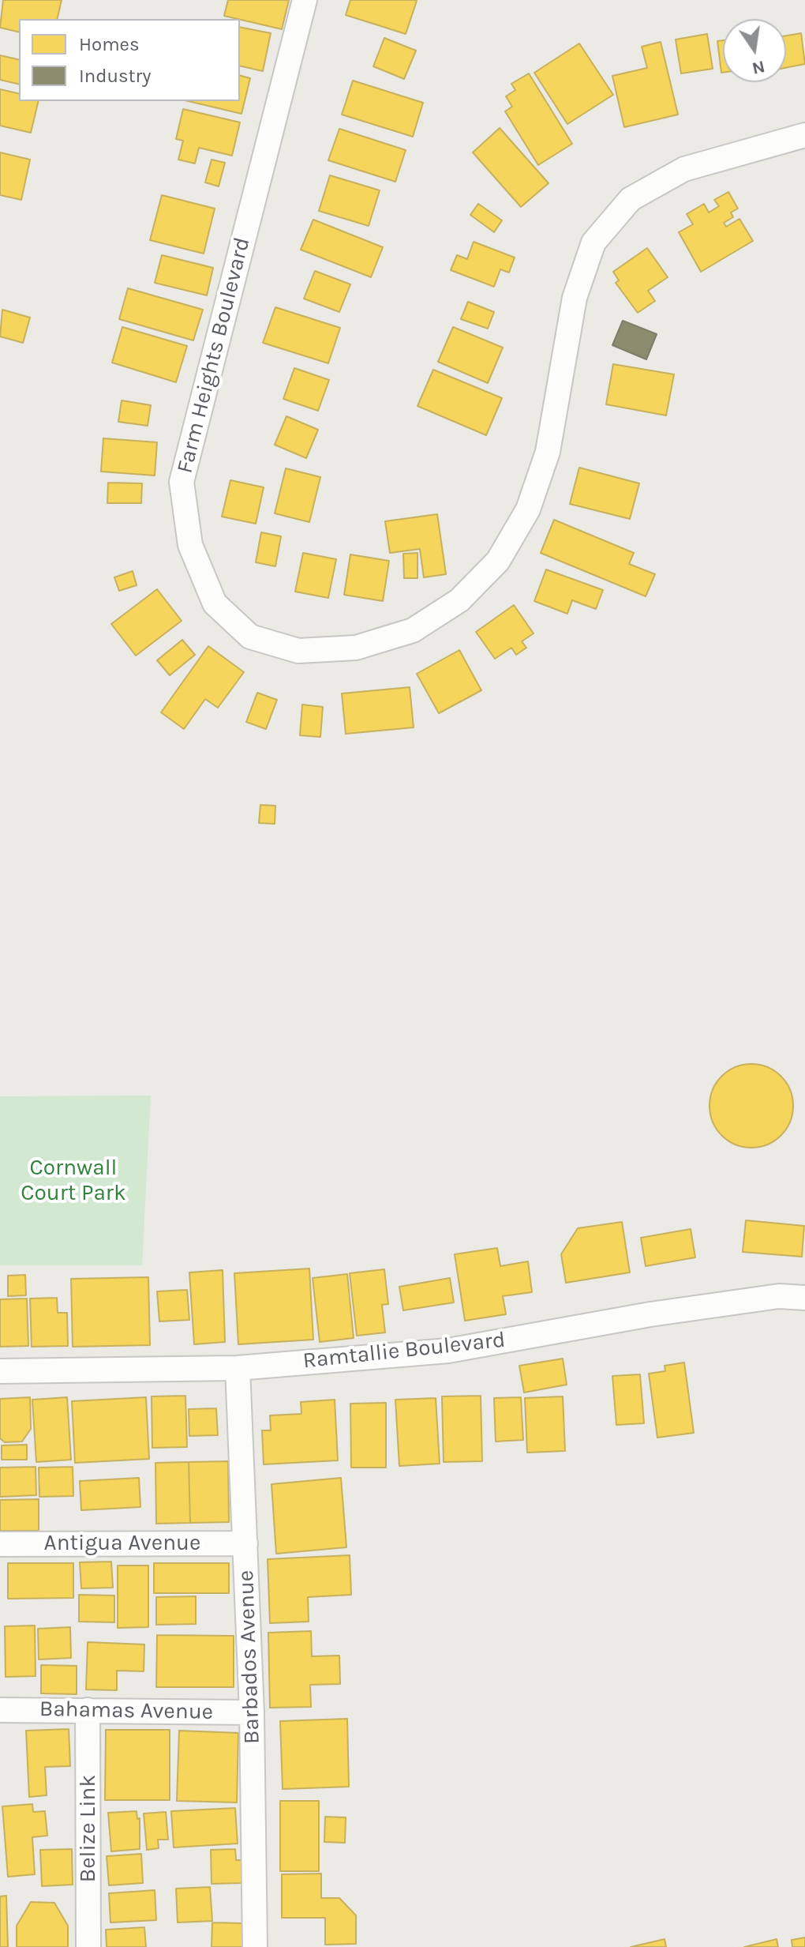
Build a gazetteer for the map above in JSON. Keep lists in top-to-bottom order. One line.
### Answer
{"streets":{"street":["Farm Heights Boulevard","Ramtallie Boulevard","Antigua Avenue","Barbados Avenue","Bahamas Avenue","Belize Link"]},"crossings":[["Ramtallie Boulevard","Barbados Avenue"],["Antigua Avenue","Barbados Avenue"],["Barbados Avenue","Bahamas Avenue"],["Bahamas Avenue","Belize Link"]],"parks":["Cornwall Court Park"],"legend":["Homes","Industry"],"north":"bottom"}
